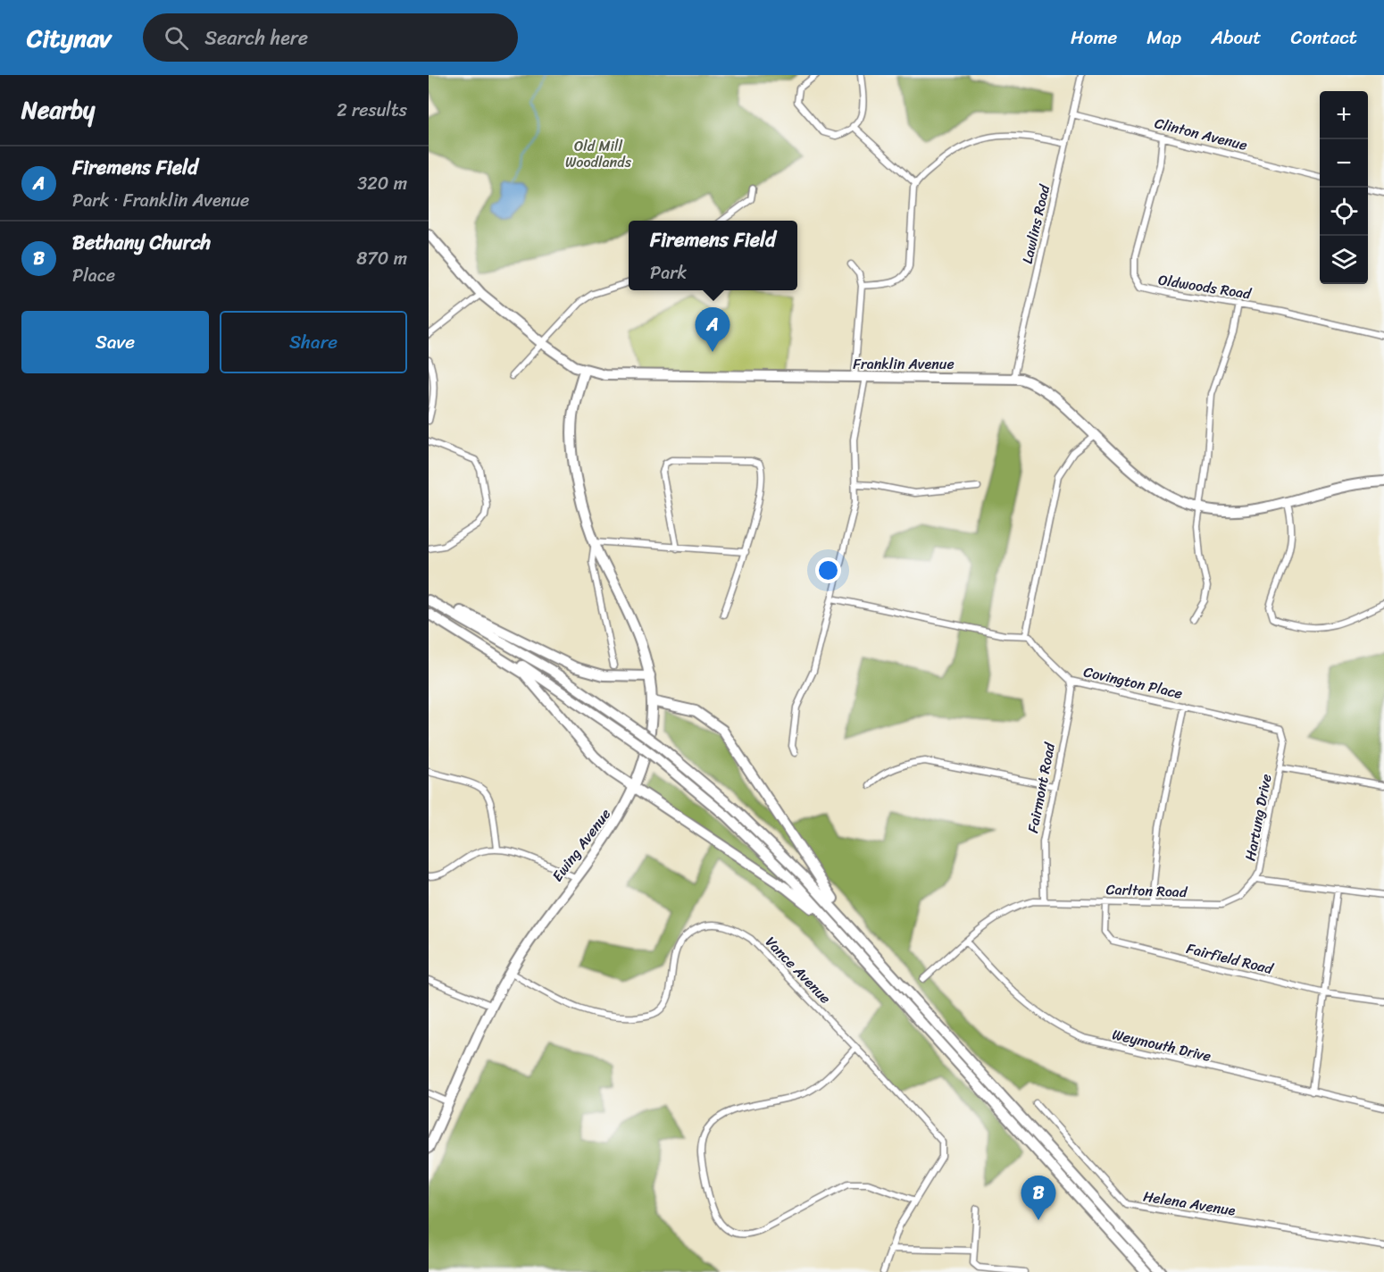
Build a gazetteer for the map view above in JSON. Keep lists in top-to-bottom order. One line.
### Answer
{"streets":{"main road":["Franklin Avenue","Ewing Avenue"],"street":["Clinton Avenue","Lawlins Road","Oldwoods Road","Covington Place","Fairmont Road","Hartung Drive","Carlton Road","Fairfield Road","Vance Avenue","Weymouth Drive","Helena Avenue"]},"crossings":[["Clinton Avenue","Lawlins Road"],["Clinton Avenue","Oldwoods Road"],["Lawlins Road","Franklin Avenue"],["Franklin Avenue","Ewing Avenue"],["Covington Place","Fairmont Road"],["Covington Place","Hartung Drive"],["Fairmont Road","Carlton Road"],["Hartung Drive","Carlton Road"],["Ewing Avenue","Vance Avenue"],["Carlton Road","Fairfield Road"],["Carlton Road","Weymouth Drive"]],"parks":["Old Mill Woodlands"],"page":{"header":"Citynav","search":"Search here","nav":["Home","Map","About","Contact"],"heading":["Nearby","2 results"],"map_buttons":["+","−"],"list":[{"mark":"A","name":"Firemens Field","note":"Park · Franklin Avenue","value":"320 m"},{"mark":"B","name":"Bethany Church","note":"Place","value":"870 m"}],"popup":["Firemens Field","Park"],"buttons":["Save","Share"],"pins":["A","B"]}}
